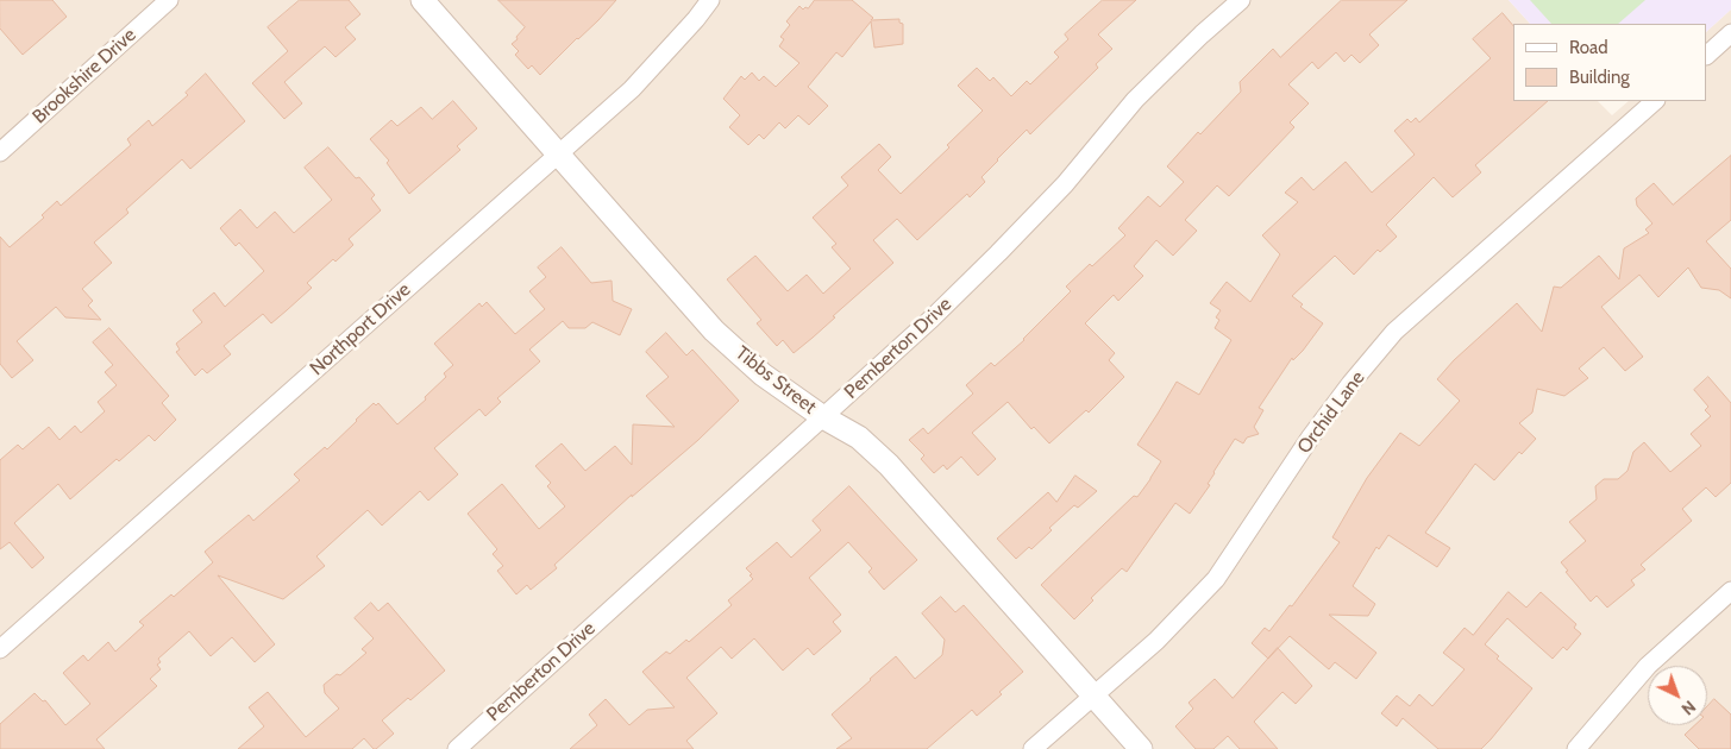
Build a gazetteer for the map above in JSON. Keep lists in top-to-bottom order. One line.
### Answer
{"streets":{"street":["Brookshire Drive","Northport Drive","Pemberton Drive","Tibbs Street","Orchid Lane"]},"crossings":[["Northport Drive","Tibbs Street"],["Pemberton Drive","Tibbs Street"],["Tibbs Street","Orchid Lane"]],"legend":["Road","Building"],"north":"bottom right"}
